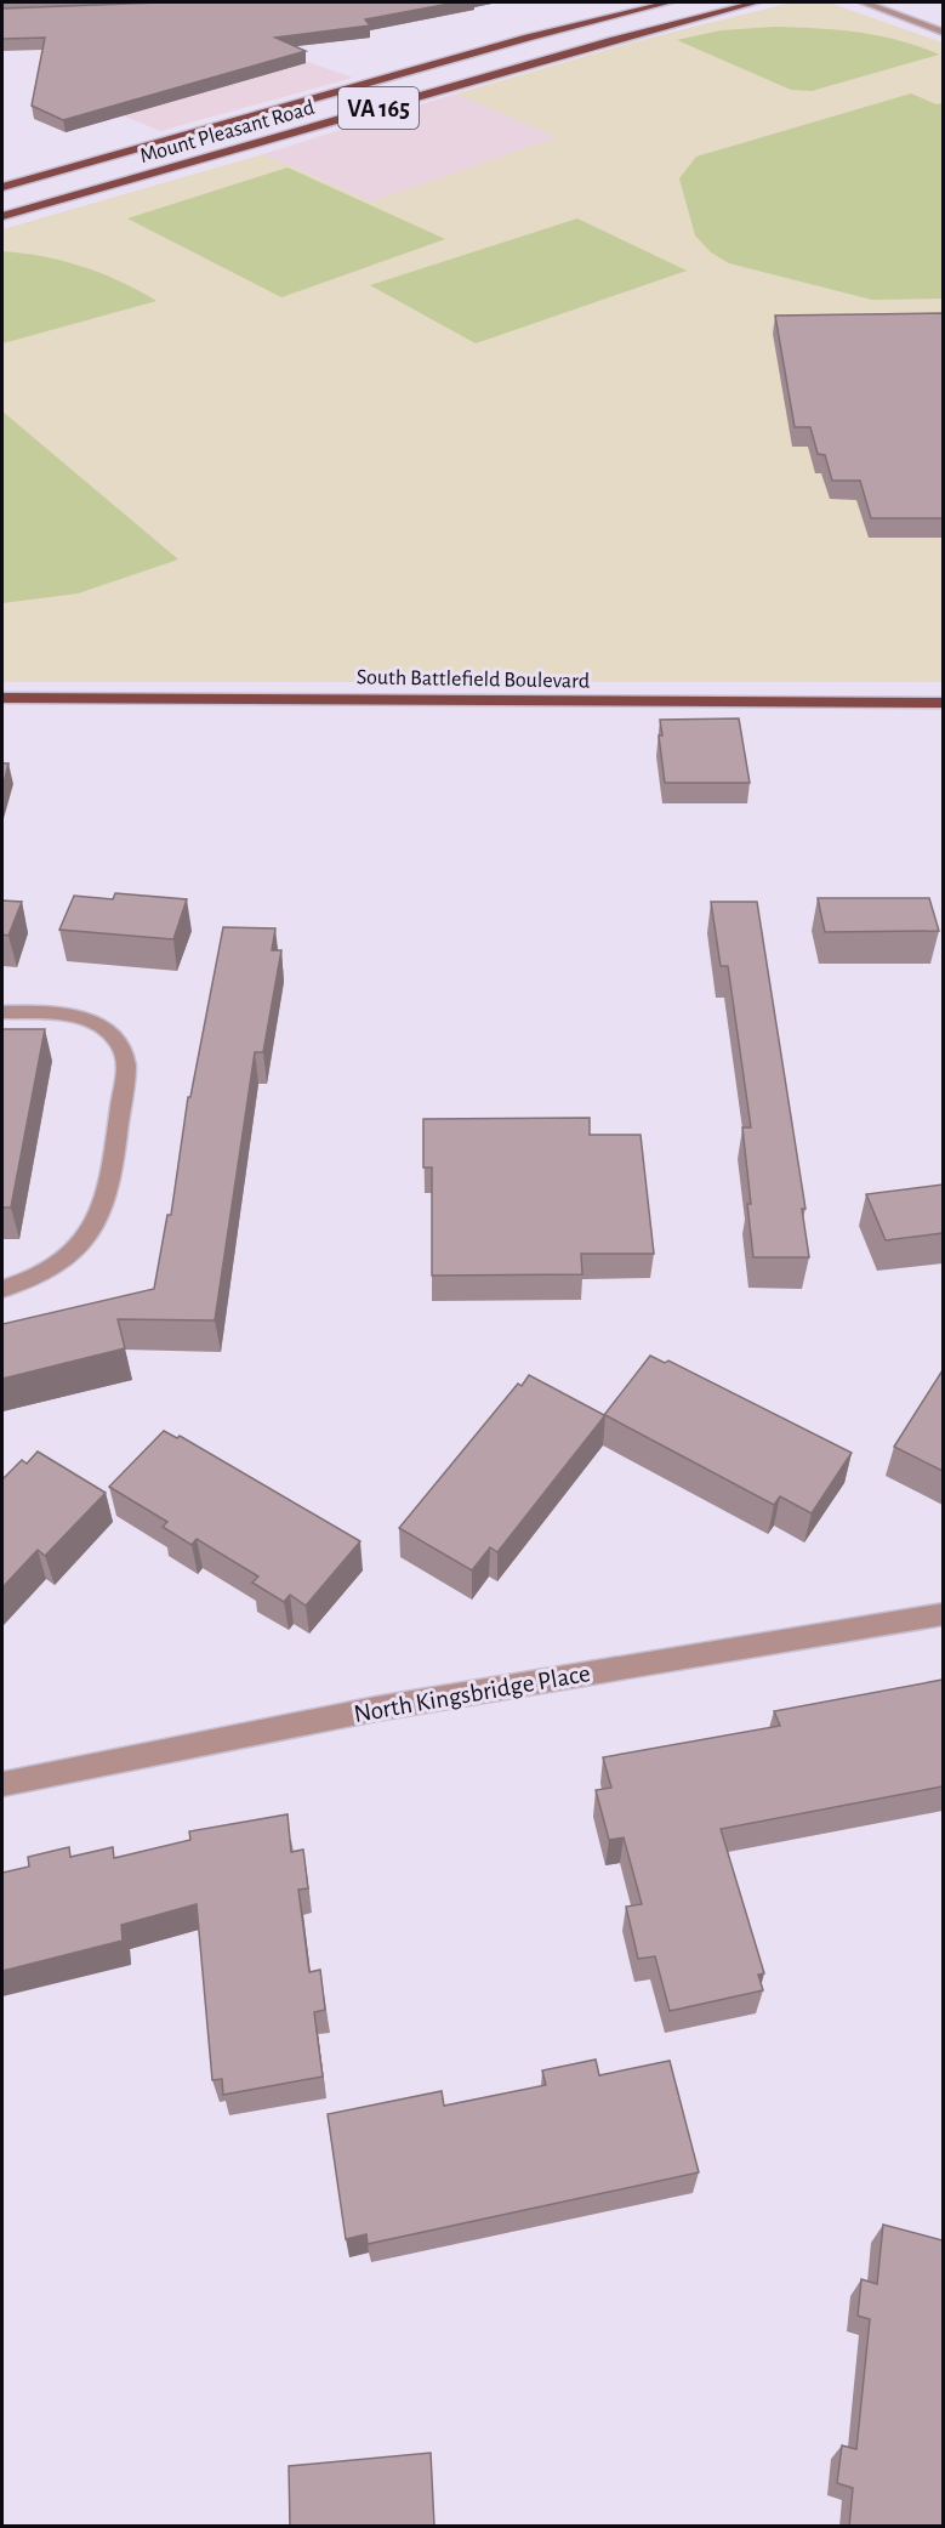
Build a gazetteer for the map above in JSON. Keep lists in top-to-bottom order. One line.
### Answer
{"streets":{"main road":["VA 165","Mount Pleasant Road","South Battlefield Boulevard"],"street":["North Kingsbridge Place"]}}
